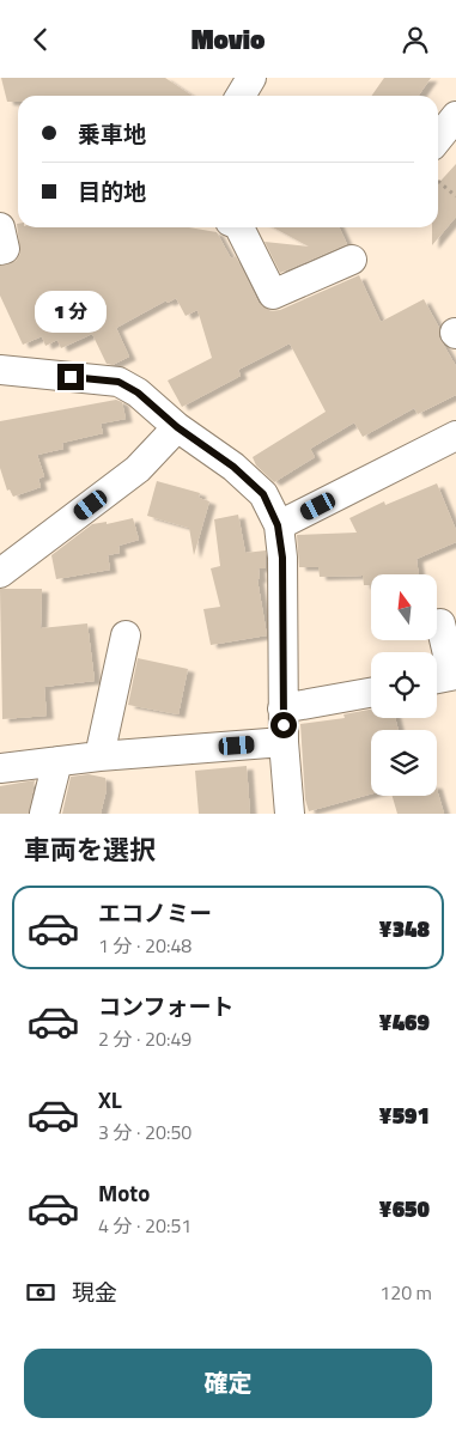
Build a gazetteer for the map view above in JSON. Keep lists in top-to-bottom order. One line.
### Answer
{"north":"top","page":{"header":"Movio","banner":["乗車地","目的地"],"bubble":"1 分","heading":"車両を選択","list":[{"name":"エコノミー","note":"1 分 · 20:48","value":"¥348"},{"name":"コンフォート","note":"2 分 · 20:49","value":"¥469"},{"name":"XL","note":"3 分 · 20:50","value":"¥591"},{"name":"Moto","note":"4 分 · 20:51","value":"¥650"}],"pay":["現金","120 m"],"buttons":"確定"}}
